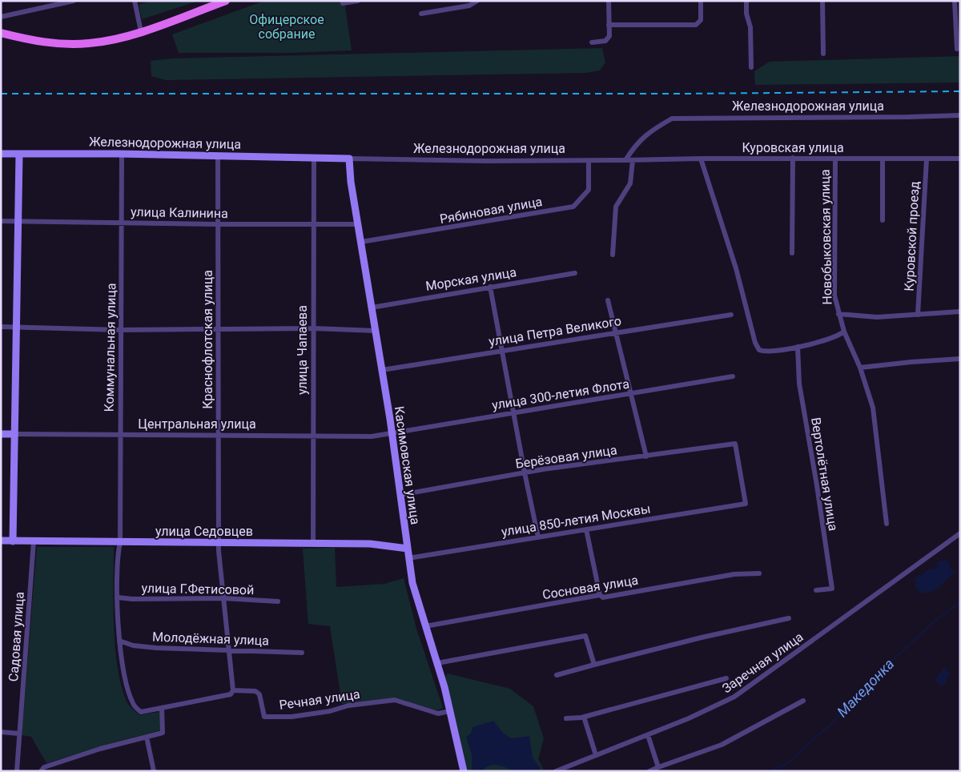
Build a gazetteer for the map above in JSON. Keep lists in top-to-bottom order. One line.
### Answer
{"streets":{"main road":["Железнодорожная улица","Центральная улица","Касимовская улица","улица Седовцев"],"street":["Куровская улица","Рябиновая улица","улица Калинина","Куровской проезд","Новобыковская улица","Морская улица","улица Петра Великого","Краснофлотская улица","Коммунальная улица","улица Чапаева","улица 300-летия Флота","Берёзовая улица","Вертолётная улица","улица 850-летия Москвы","Сосновая улица","улица Г.Фетисовой","Садовая улица","Молодёжная улица","Заречная улица","Речная улица"]},"crossings":[["Железнодорожная улица","Куровская улица"],["Железнодорожная улица","Рябиновая улица"],["Железнодорожная улица","Краснофлотская улица"],["Железнодорожная улица","Коммунальная улица"],["Железнодорожная улица","улица Чапаева"],["Железнодорожная улица","Касимовская улица"],["Куровская улица","Куровской проезд"],["Куровская улица","Новобыковская улица"],["Рябиновая улица","Касимовская улица"],["улица Калинина","Краснофлотская улица"],["улица Калинина","Коммунальная улица"],["улица Калинина","улица Чапаева"],["улица Калинина","Касимовская улица"],["Морская улица","Касимовская улица"],["улица Петра Великого","Касимовская улица"],["Краснофлотская улица","Центральная улица"],["Краснофлотская улица","улица Седовцев"],["Краснофлотская улица","улица Г.Фетисовой"],["Краснофлотская улица","Молодёжная улица"],["Краснофлотская улица","Речная улица"],["Коммунальная улица","Центральная улица"],["Коммунальная улица","улица Седовцев"],["Коммунальная улица","улица Г.Фетисовой"],["Коммунальная улица","Молодёжная улица"],["Коммунальная улица","Речная улица"],["улица Чапаева","Центральная улица"],["улица Чапаева","улица Седовцев"],["улица 300-летия Флота","Центральная улица"],["улица 300-летия Флота","Касимовская улица"],["Центральная улица","Касимовская улица"],["Берёзовая улица","Касимовская улица"],["Берёзовая улица","улица 850-летия Москвы"],["Касимовская улица","улица 850-летия Москвы"],["Касимовская улица","улица Седовцев"],["Касимовская улица","Сосновая улица"],["Касимовская улица","Речная улица"],["улица Седовцев","Садовая улица"]],"water":["Македонка"],"parks":["Офицерское собрание"]}
